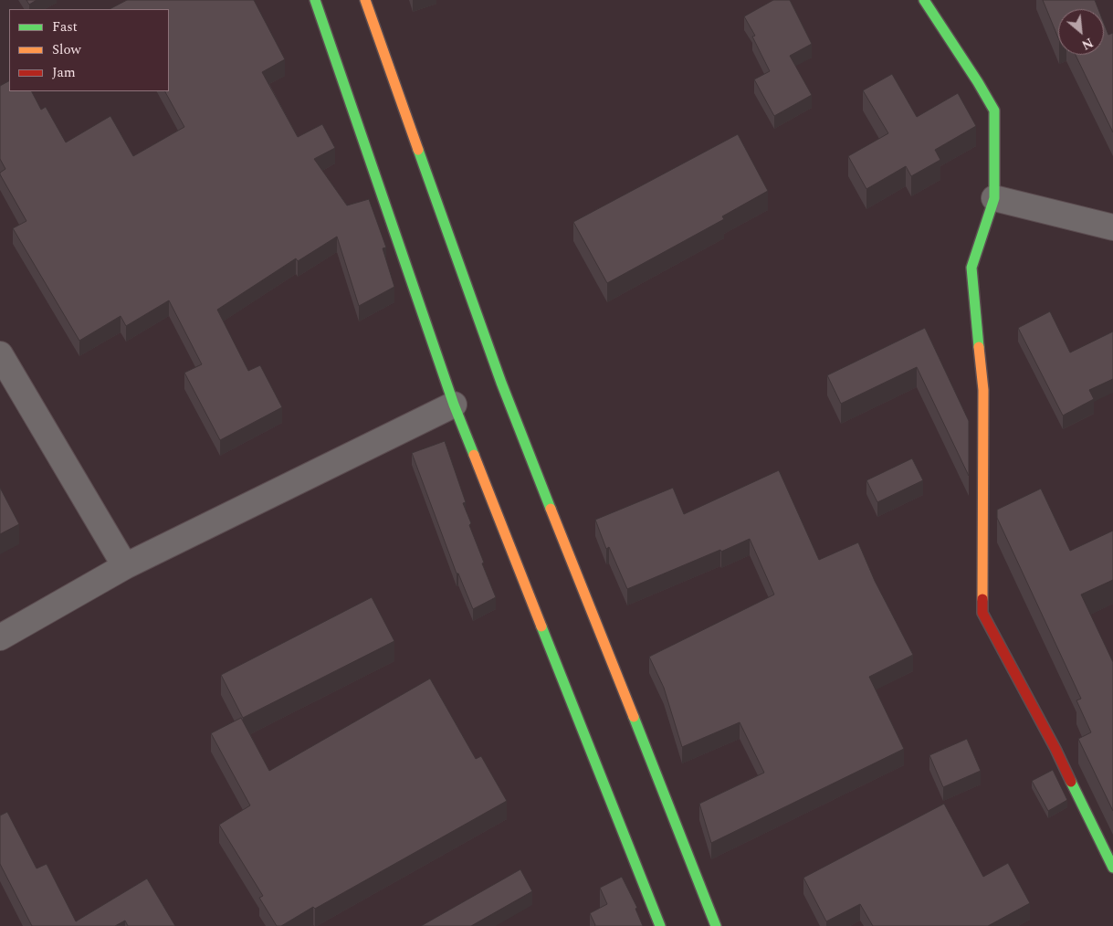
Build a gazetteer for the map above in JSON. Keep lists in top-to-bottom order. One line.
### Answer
{"legend":["Fast","Slow","Jam"],"north":"bottom right"}
